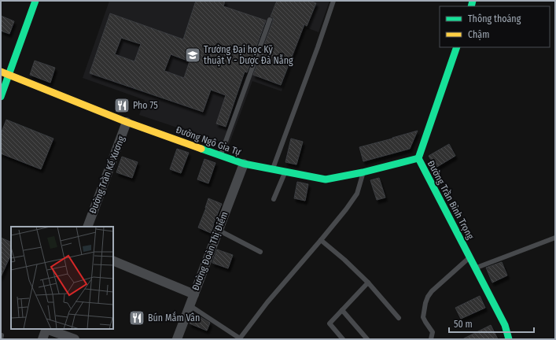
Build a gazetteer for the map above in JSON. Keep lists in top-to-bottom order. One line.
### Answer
{"streets":{"street":["Đường Ngô Gia Tự","Đường Trần Kế Xương","Đường Trần Bình Trọng","Đường Đoàn Thị Điểm"]},"crossings":[["Đường Ngô Gia Tự","Đường Trần Kế Xương"],["Đường Ngô Gia Tự","Đường Trần Bình Trọng"],["Đường Ngô Gia Tự","Đường Đoàn Thị Điểm"]],"places":{"school or university":["Trường Đại học Kỹ thuật Y - Dược Đà Nẵng"],"restaurant":["Pho 75","Bún Mắm Vân"]},"legend":["Thông thoáng","Chậm"],"scale_bar":"50 m"}
